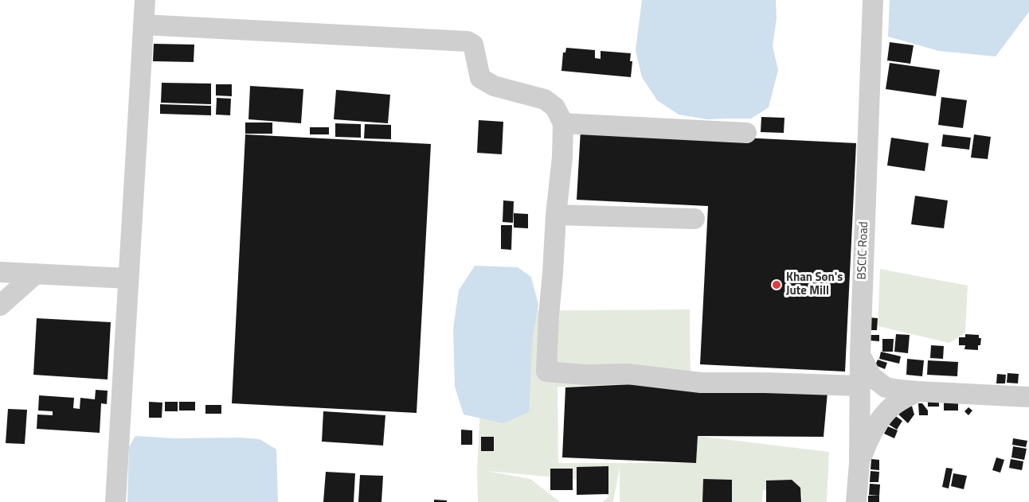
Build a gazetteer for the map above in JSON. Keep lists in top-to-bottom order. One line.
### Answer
{"streets":{"street":["BSCIC Road"]},"places":["Khan Son's Jute Mill"]}
